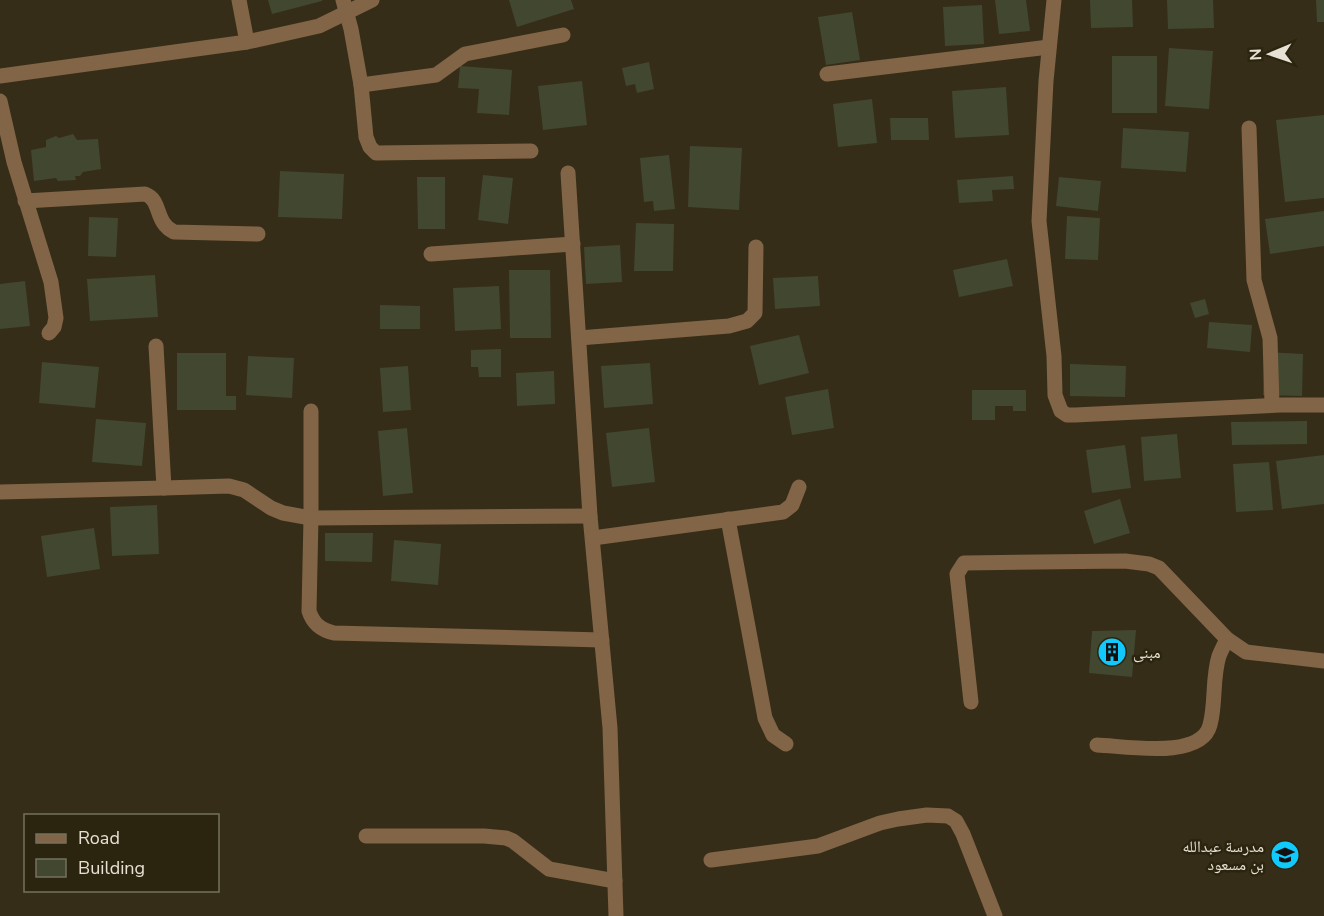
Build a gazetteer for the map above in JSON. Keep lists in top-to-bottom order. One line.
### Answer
{"places":{"building":["مبنى"],"school or university":["مدرسة عبدالله بن مسعود"]},"legend":["Road","Building"],"north":"left"}
